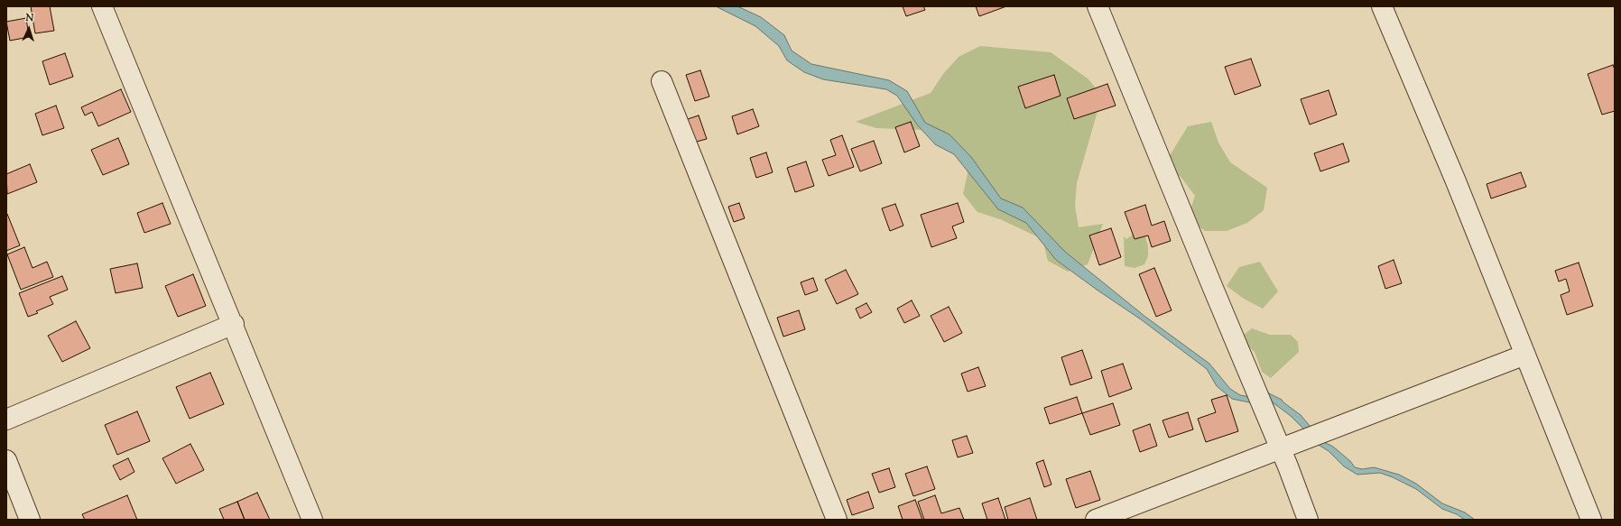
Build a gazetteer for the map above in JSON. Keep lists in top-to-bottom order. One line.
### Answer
{"north":"top"}
